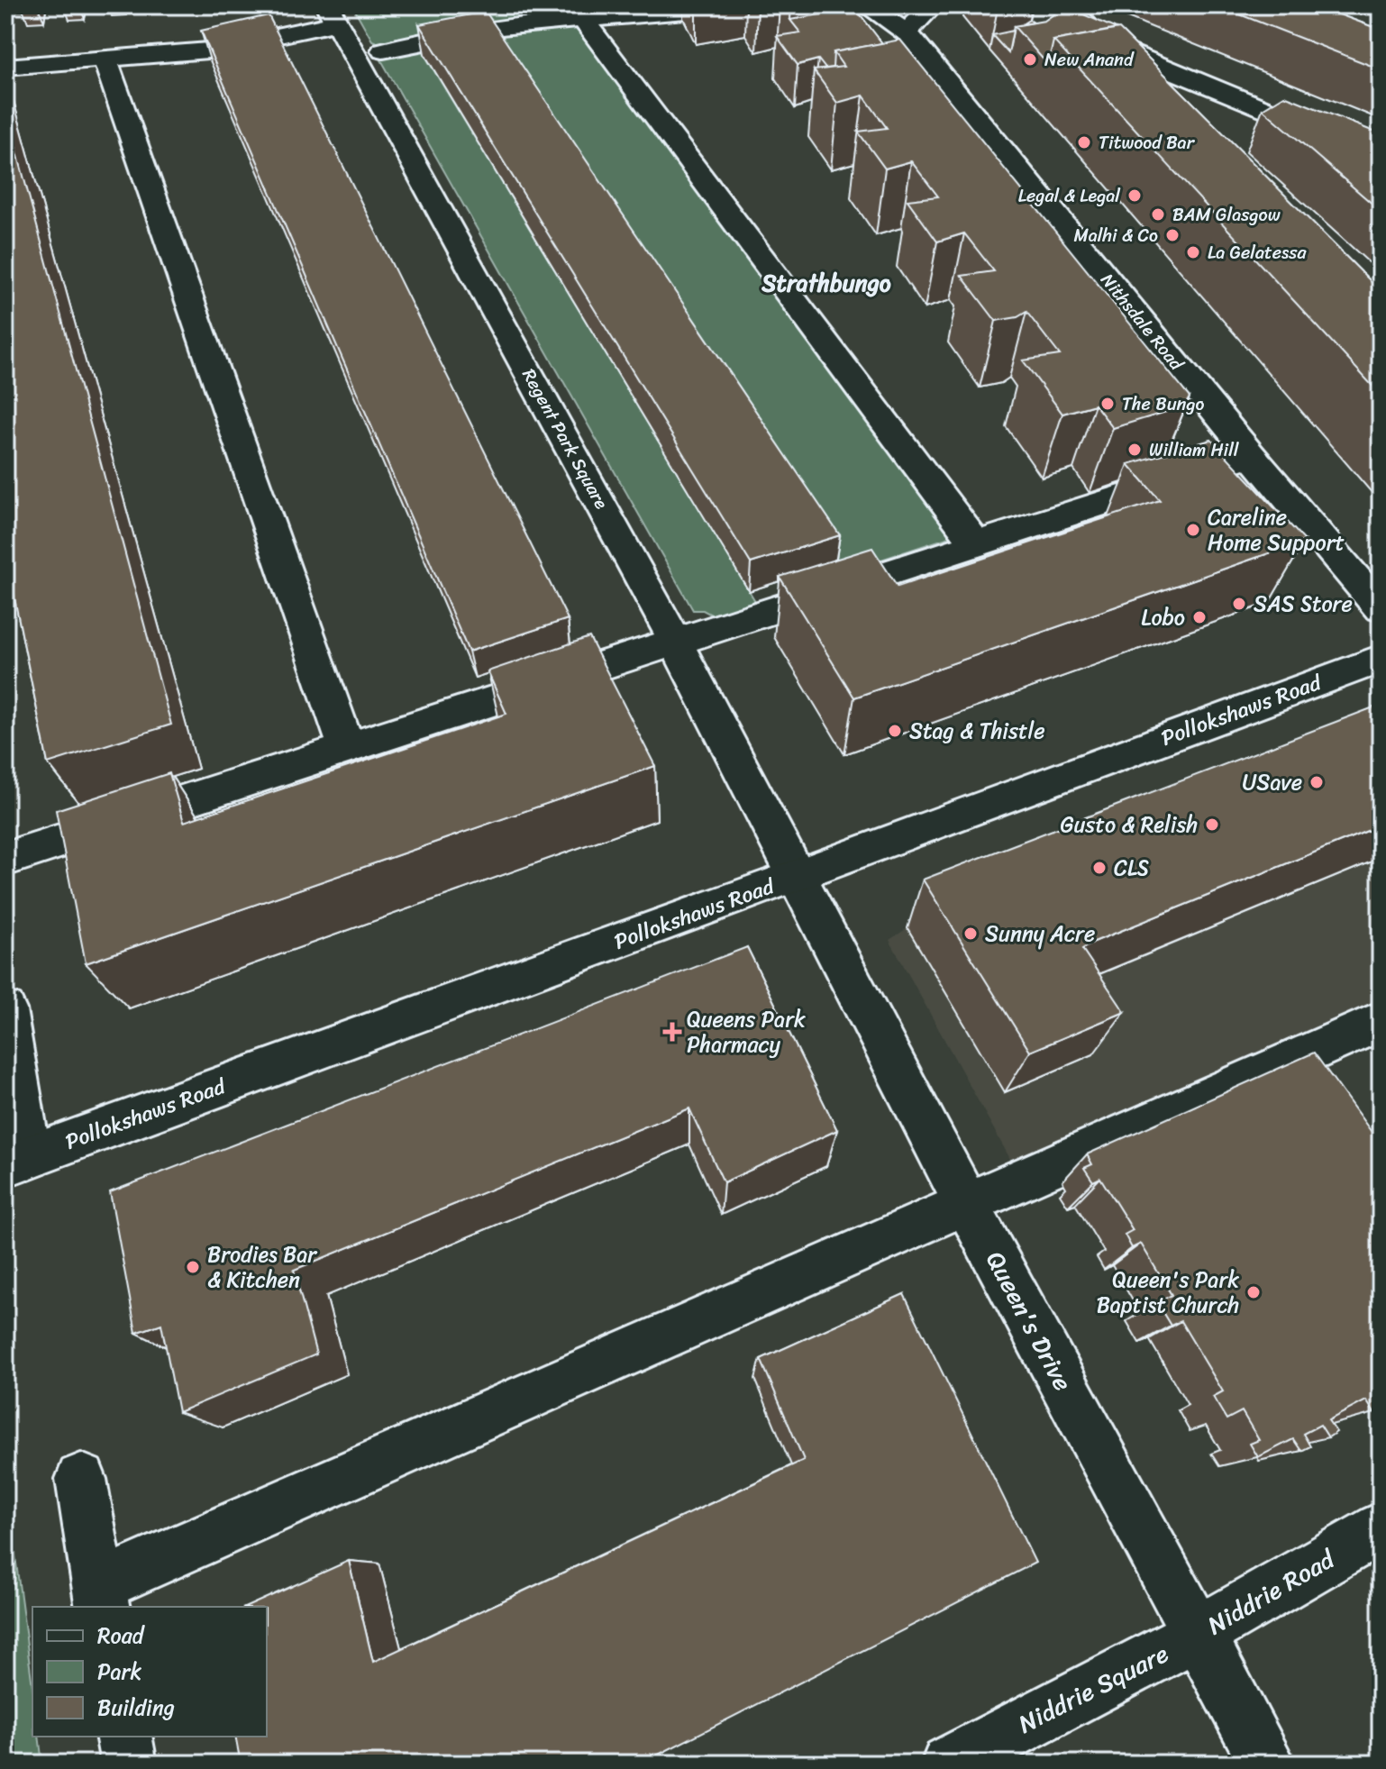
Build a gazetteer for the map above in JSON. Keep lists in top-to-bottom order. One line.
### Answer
{"streets":{"street":["Nithsdale Road","Regent Park Square","Pollokshaws Road","Queen's Drive","Niddrie Road","Niddrie Square"]},"crossings":[["Regent Park Square","Pollokshaws Road"],["Regent Park Square","Queen's Drive"],["Pollokshaws Road","Queen's Drive"],["Queen's Drive","Niddrie Road"],["Queen's Drive","Niddrie Square"],["Niddrie Road","Niddrie Square"]],"districts":["Strathbungo"],"places":{"other":["New Anand","Titwood Bar","Legal & Legal","BAM Glasgow","Malhi & Co","La Gelatessa","The Bungo","William Hill","Careline Home Support","SAS Store","Lobo","Stag & Thistle","USave","Gusto & Relish","CLS","Sunny Acre","Brodies Bar & Kitchen","Queen's Park Baptist Church"],"health":["Queens Park Pharmacy"]},"legend":["Road","Park","Building"]}
